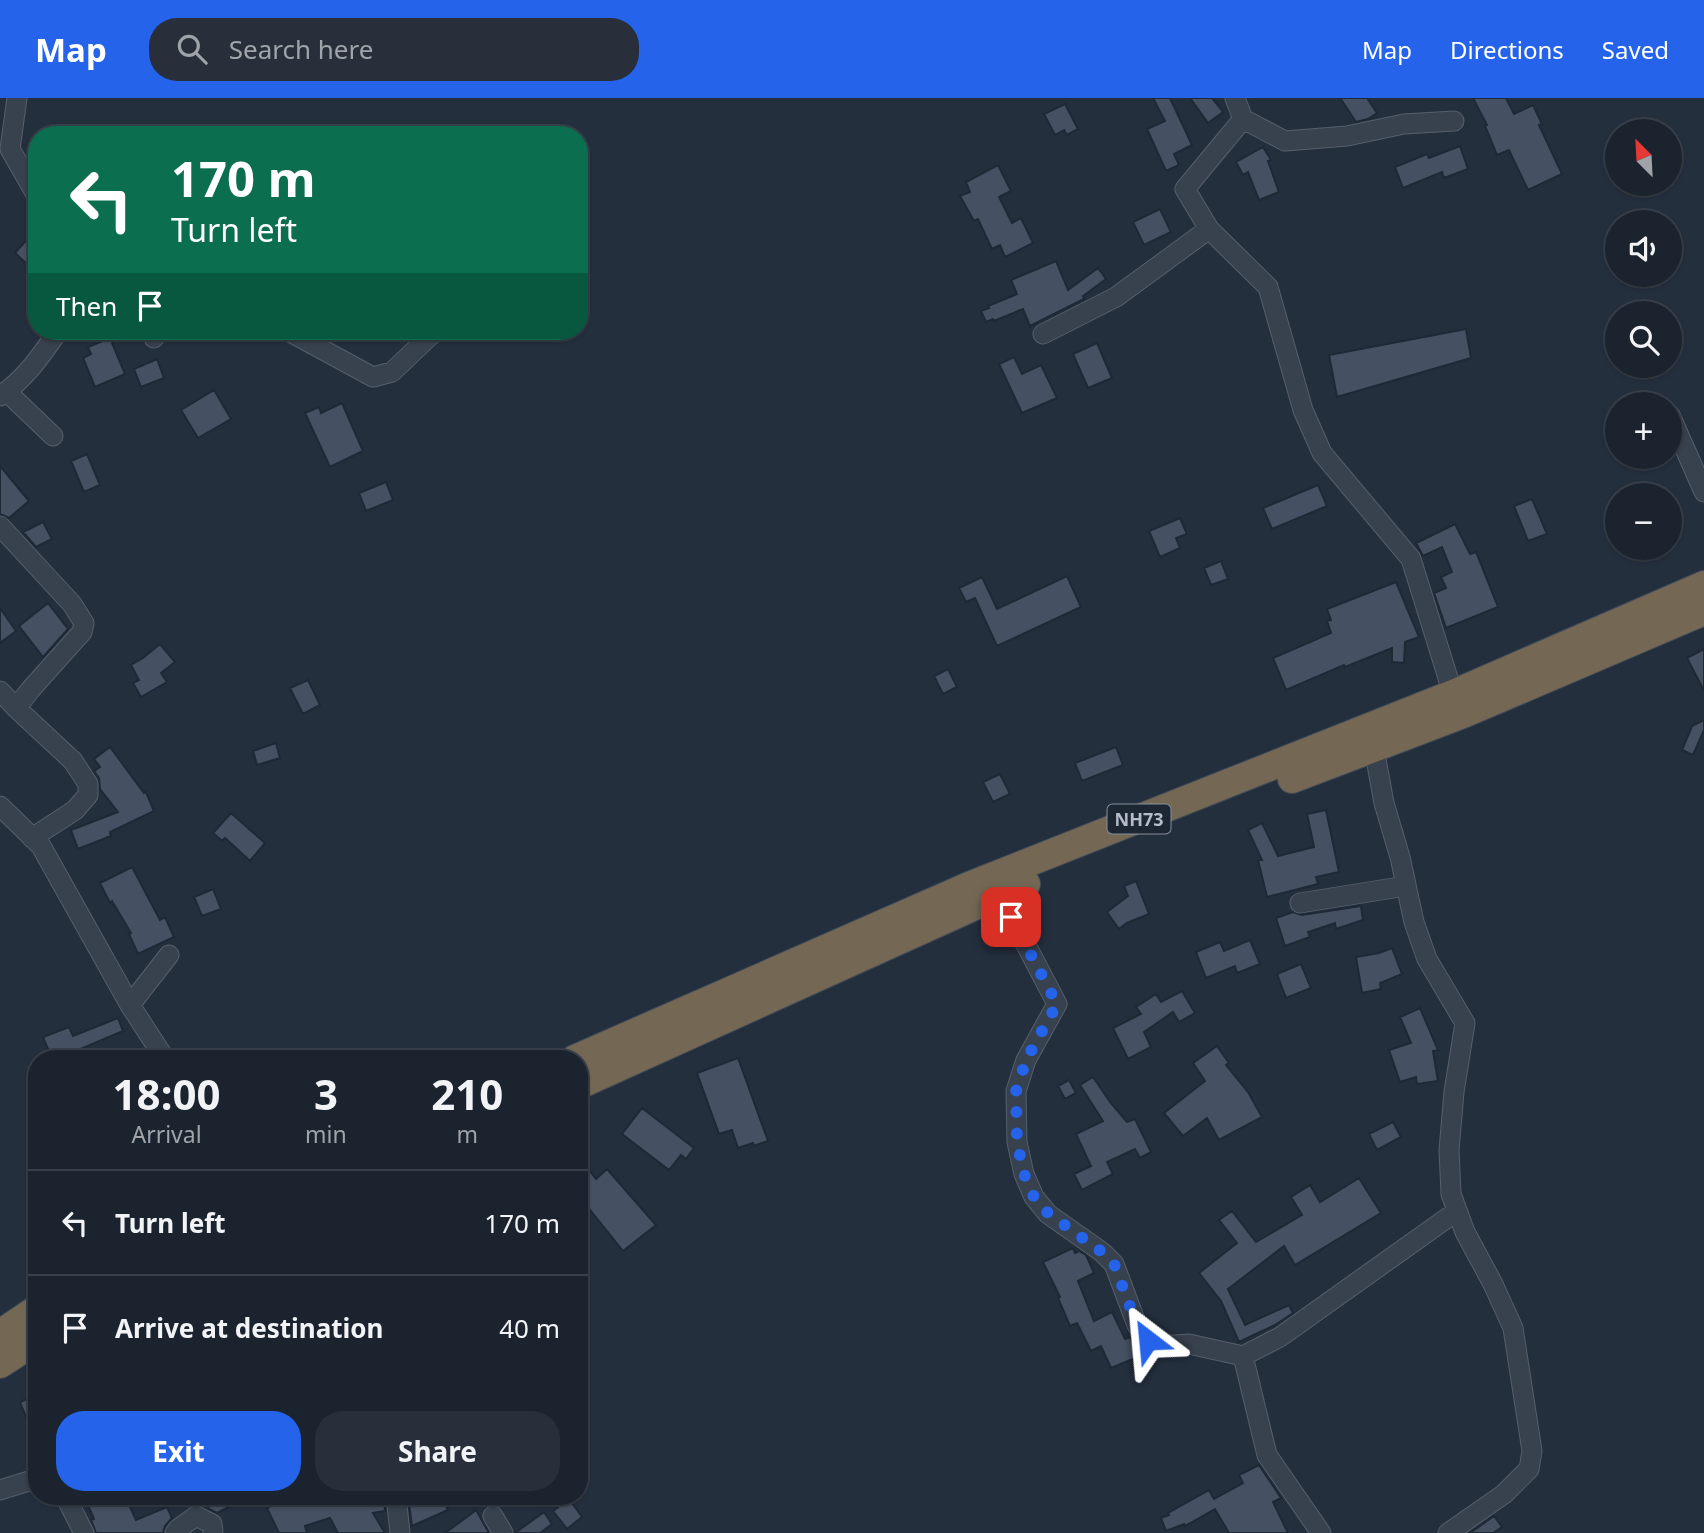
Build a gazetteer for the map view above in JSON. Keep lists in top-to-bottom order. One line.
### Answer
{"streets":{"highway":["NH73"]},"north":"top left","page":{"header":"Map","search":"Search here","nav":["Map","Directions","Saved"],"map_buttons":["+","−"],"turn":["170 m","Turn left"],"then":"Then","eta":["18:00","Arrival","3","min","210","m"],"list":[{"name":"Turn left","value":"170 m"},{"name":"Arrive at destination","value":"40 m"}],"buttons":["Exit","Share"]}}
